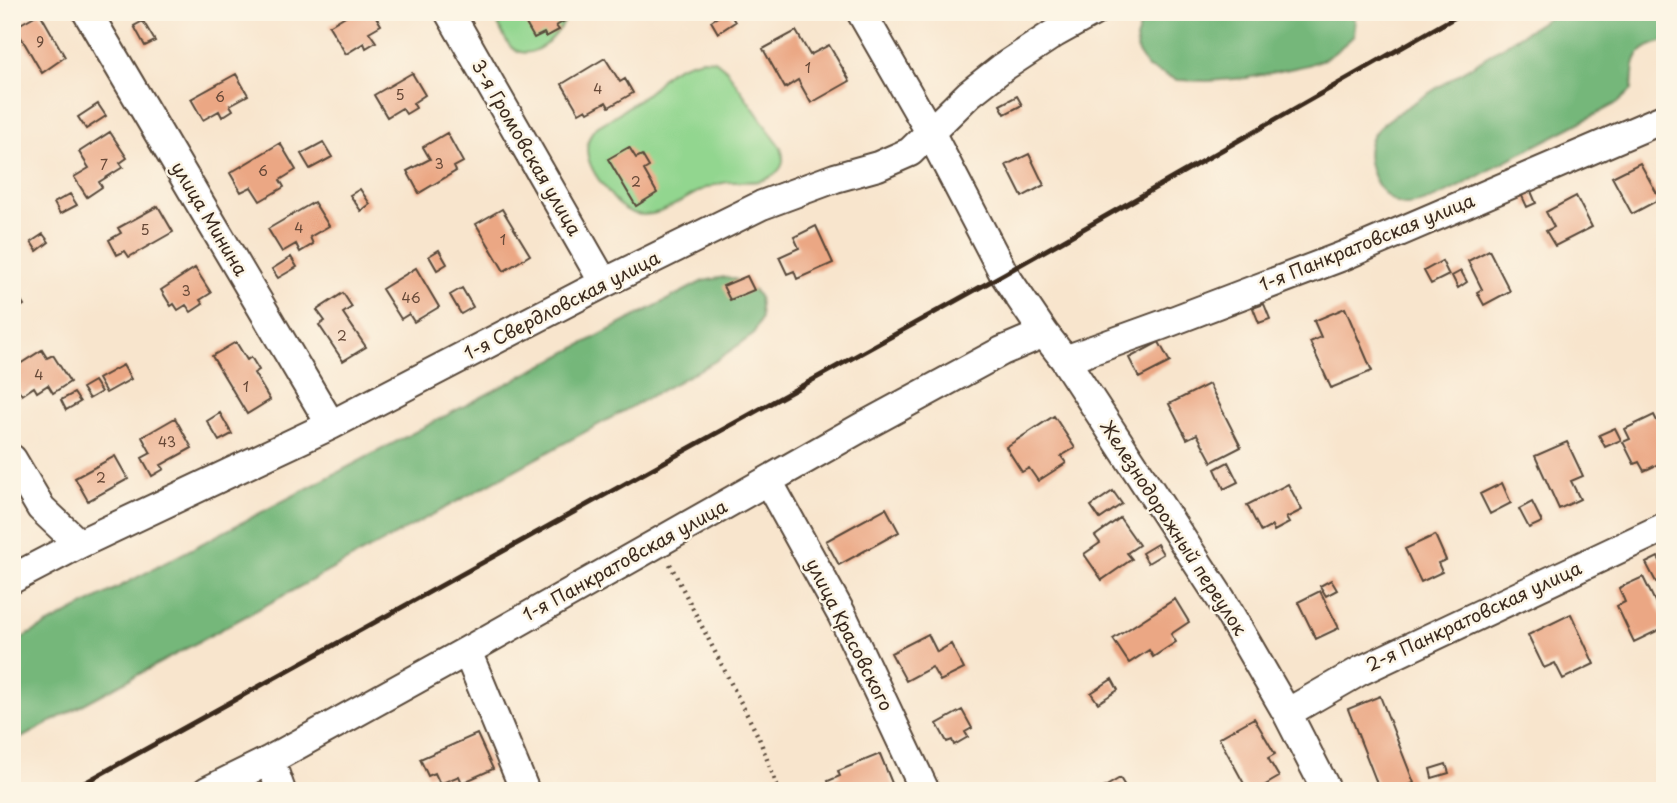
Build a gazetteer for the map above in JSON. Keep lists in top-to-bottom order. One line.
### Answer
{"streets":{"street":["3-я Громовская улица","улица Минина","1-я Панкратовская улица","1-я Свердловская улица","Железнодорожный переулок","2-я Панкратовская улица","улица Красовского"]},"crossings":[["3-я Громовская улица","1-я Свердловская улица"],["улица Минина","1-я Свердловская улица"],["1-я Панкратовская улица","Железнодорожный переулок"],["1-я Панкратовская улица","улица Красовского"],["1-я Свердловская улица","Железнодорожный переулок"],["Железнодорожный переулок","2-я Панкратовская улица"]],"house_numbers":["9","1","4","5","6","3","7","6","2","4","5","1","3","46","2","4","1","43","2"]}
